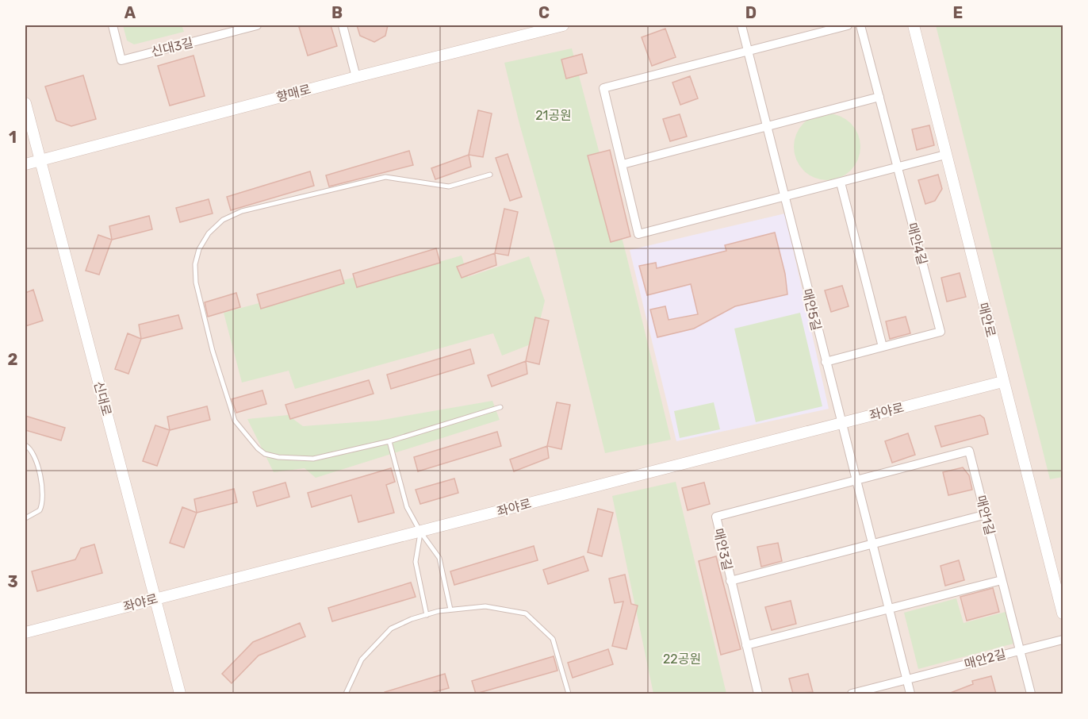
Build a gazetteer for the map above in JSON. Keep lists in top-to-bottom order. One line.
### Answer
{"streets":{"street":["신대3길","향매로","매안4길","매안5길","매안로","신대로","좌야로","매안1길","매안3길","매안2길"]},"crossings":[["향매로","신대로"],["매안4길","매안5길"],["매안5길","좌야로"],["매안로","좌야로"],["신대로","좌야로"],["매안1길","매안3길"],["매안1길","매안2길"]],"parks":["21공원","22공원"],"grid":{"columns":["A","B","C","D","E"],"rows":["1","2","3"]}}
